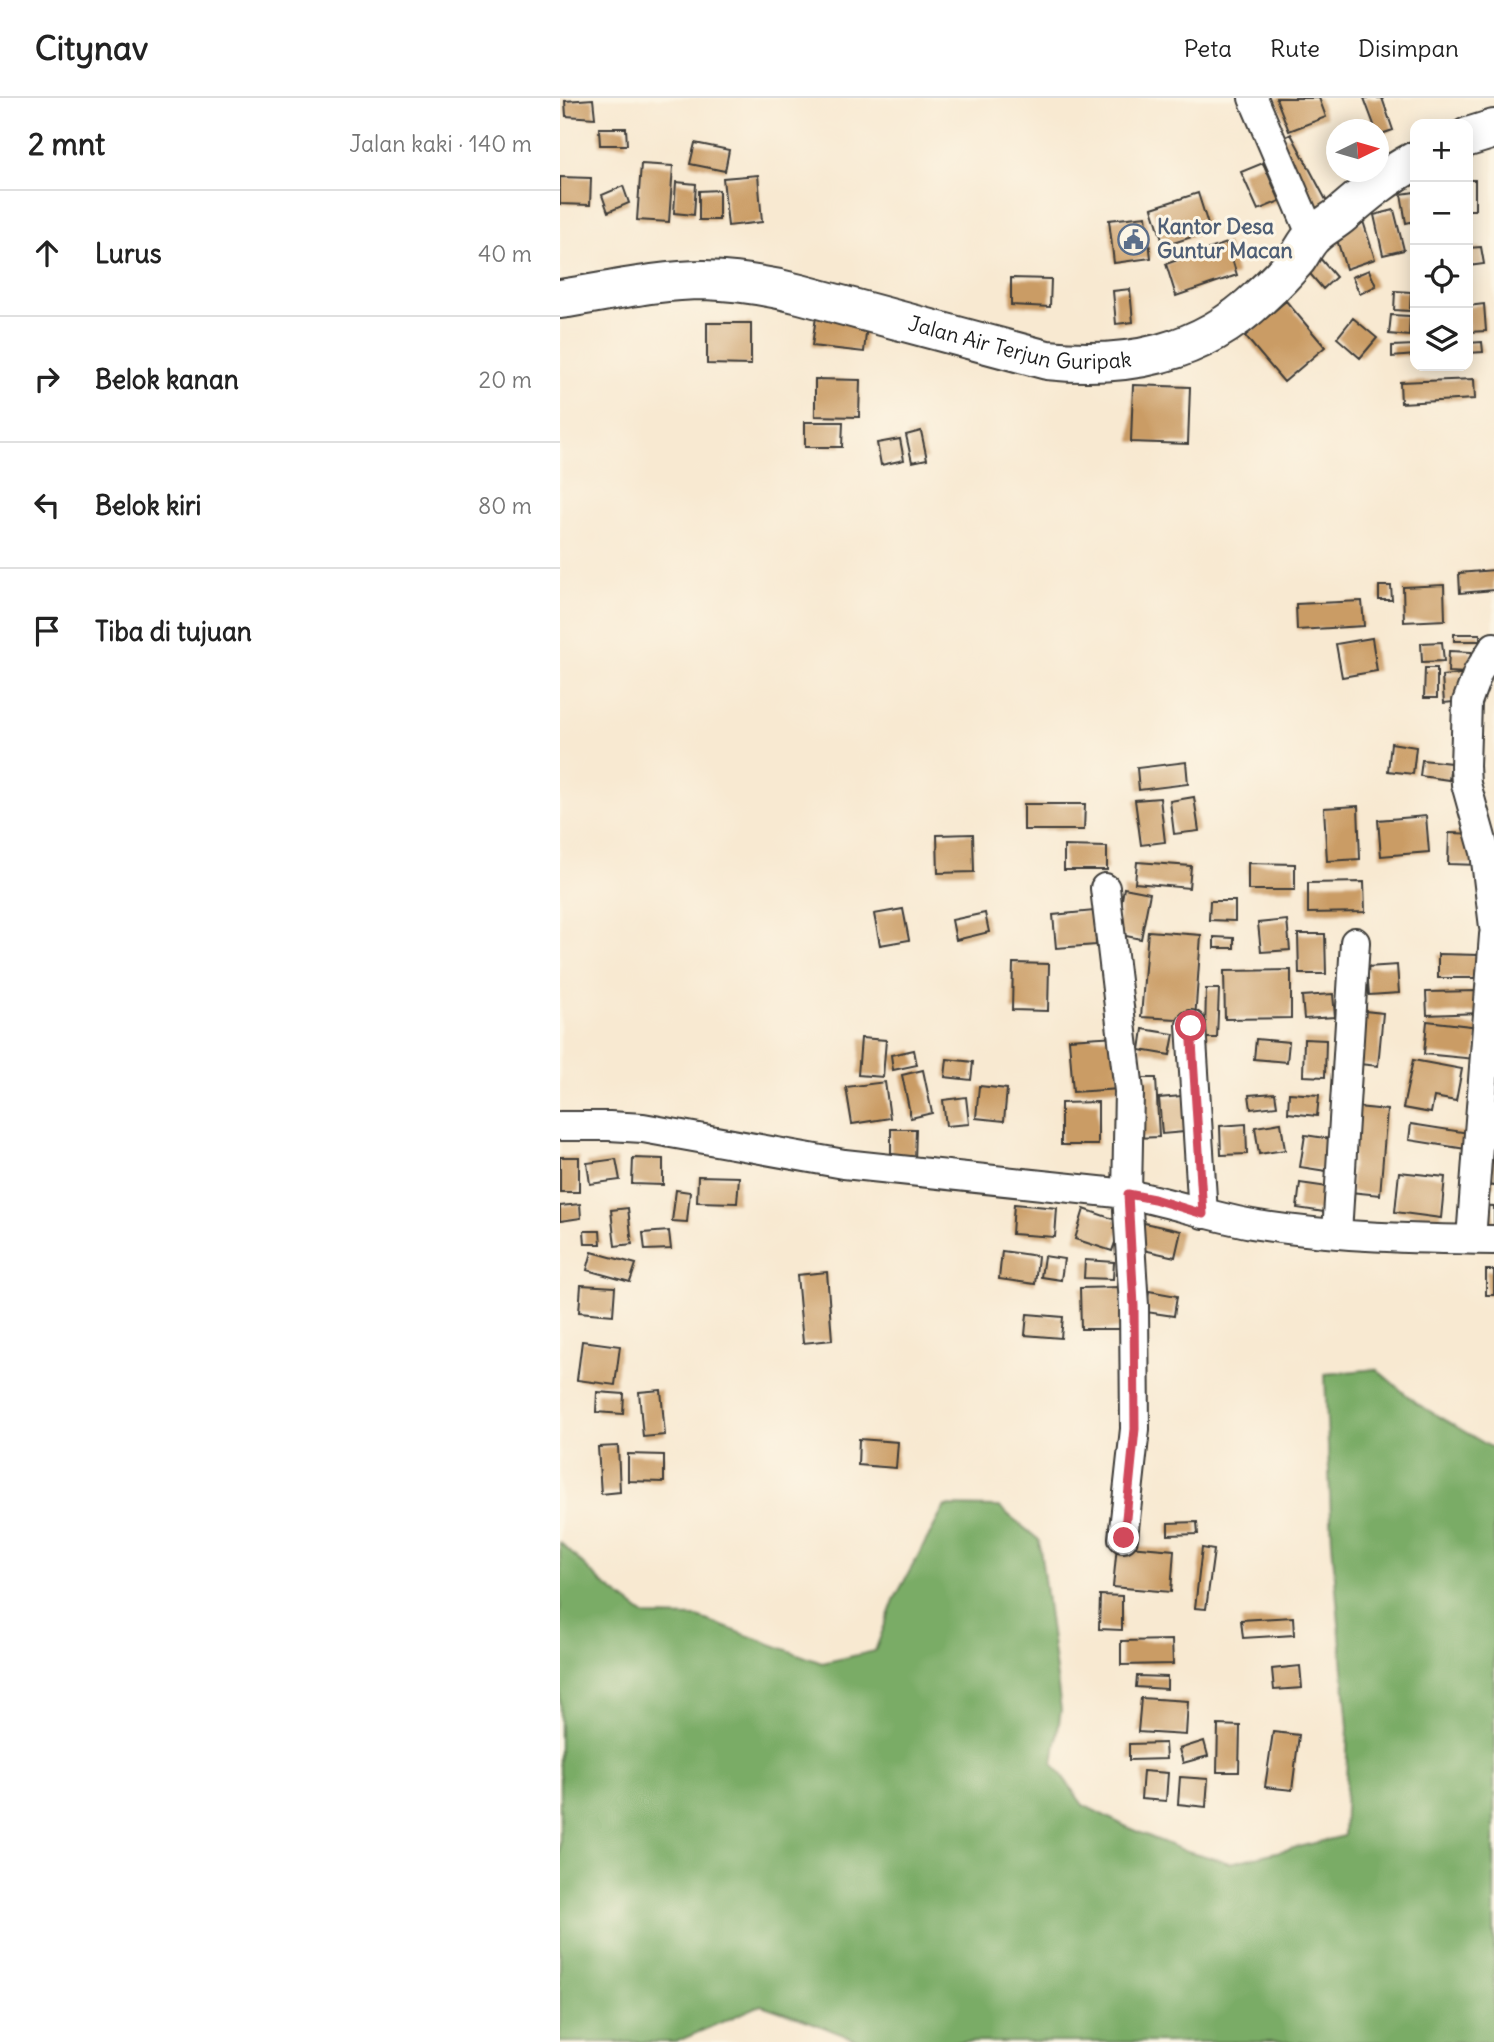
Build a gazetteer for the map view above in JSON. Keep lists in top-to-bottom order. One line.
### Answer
{"streets":{"street":["Jalan Air Terjun Guripak"]},"places":{"public building":["Kantor Desa Guntur Macan"]},"north":"right","page":{"header":"Citynav","nav":["Peta","Rute","Disimpan"],"heading":["2 mnt","Jalan kaki · 140 m"],"map_buttons":["+","−"],"list":[["Lurus","40 m"],["Belok kanan","20 m"],["Belok kiri","80 m"],"Tiba di tujuan"]}}
